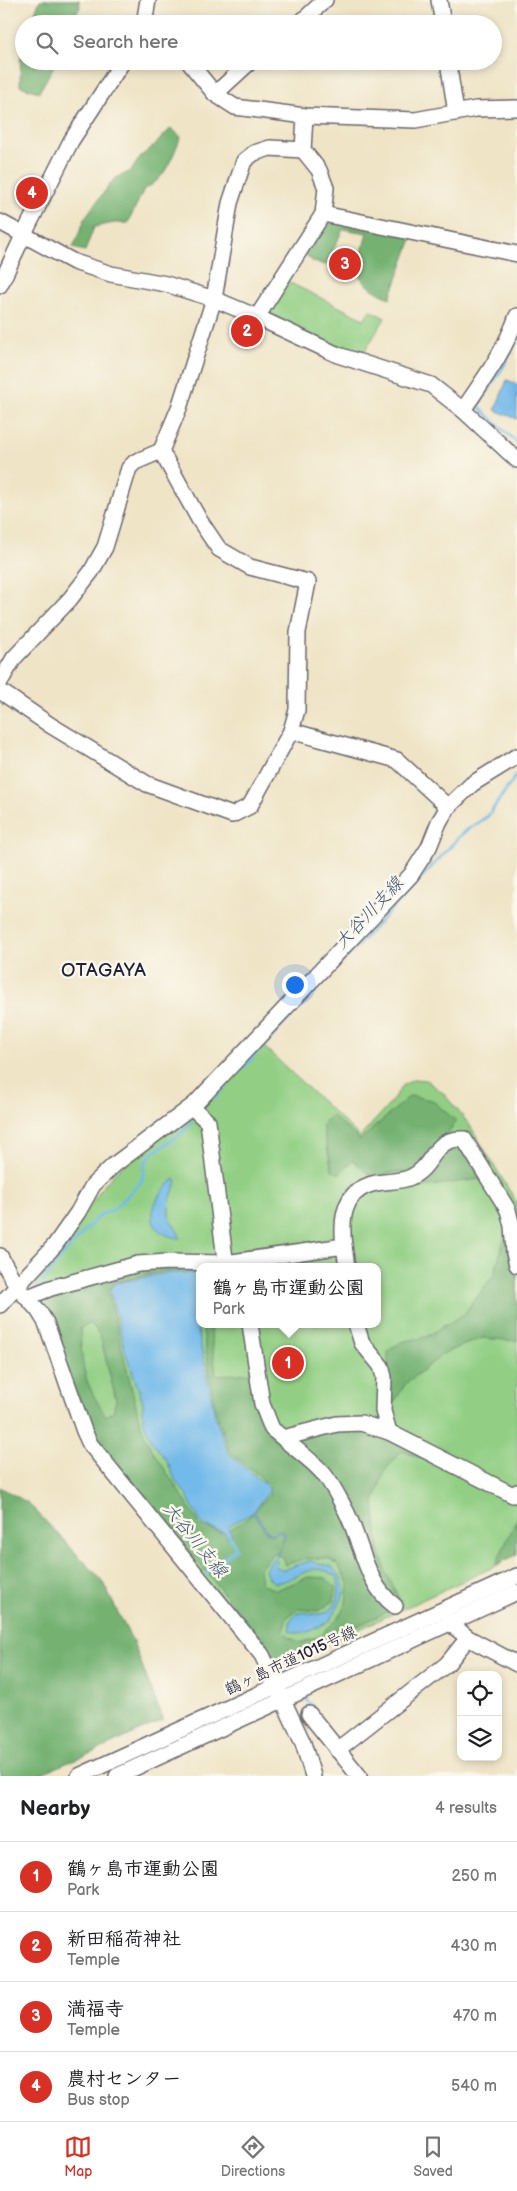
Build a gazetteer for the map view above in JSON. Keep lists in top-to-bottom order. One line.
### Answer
{"streets":{"street":["鶴ヶ島市道1015号線"]},"districts":["OTAGAYA"],"water":["大谷川支線"],"page":{"search":"Search here","pins":["4","3","2","1"],"popup":["鶴ヶ島市運動公園","Park"],"heading":["Nearby","4 results"],"list":[{"mark":"1","name":"鶴ヶ島市運動公園","note":"Park","value":"250 m"},{"mark":"2","name":"新田稲荷神社","note":"Temple","value":"430 m"},{"mark":"3","name":"満福寺","note":"Temple","value":"470 m"},{"mark":"4","name":"農村センター","note":"Bus stop","value":"540 m"}],"nav":["Map","Directions","Saved"]}}
